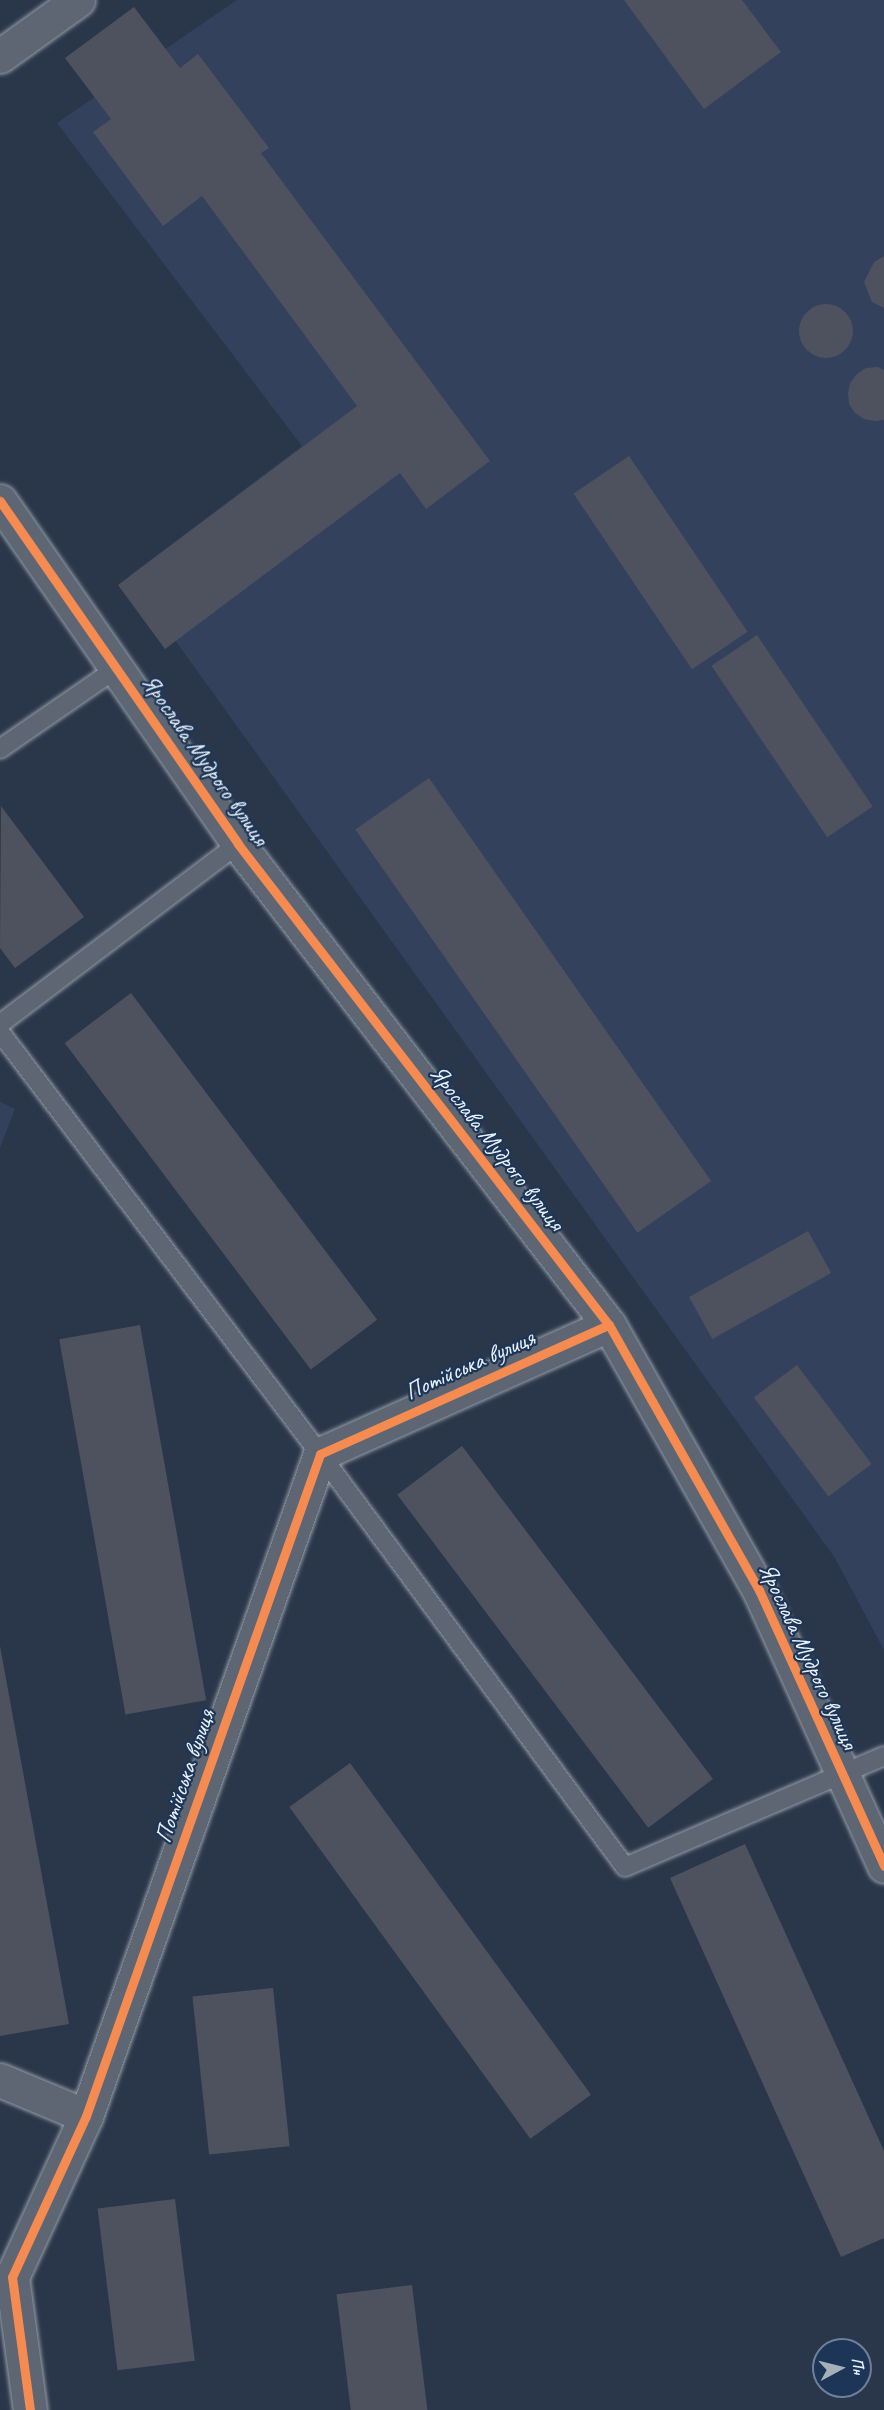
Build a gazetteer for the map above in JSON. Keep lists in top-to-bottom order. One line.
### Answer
{"streets":{"street":["Ярослава Мудрого вулиця","Потійська вулиця"]},"crossings":[["Ярослава Мудрого вулиця","Потійська вулиця"]],"north":"right"}
